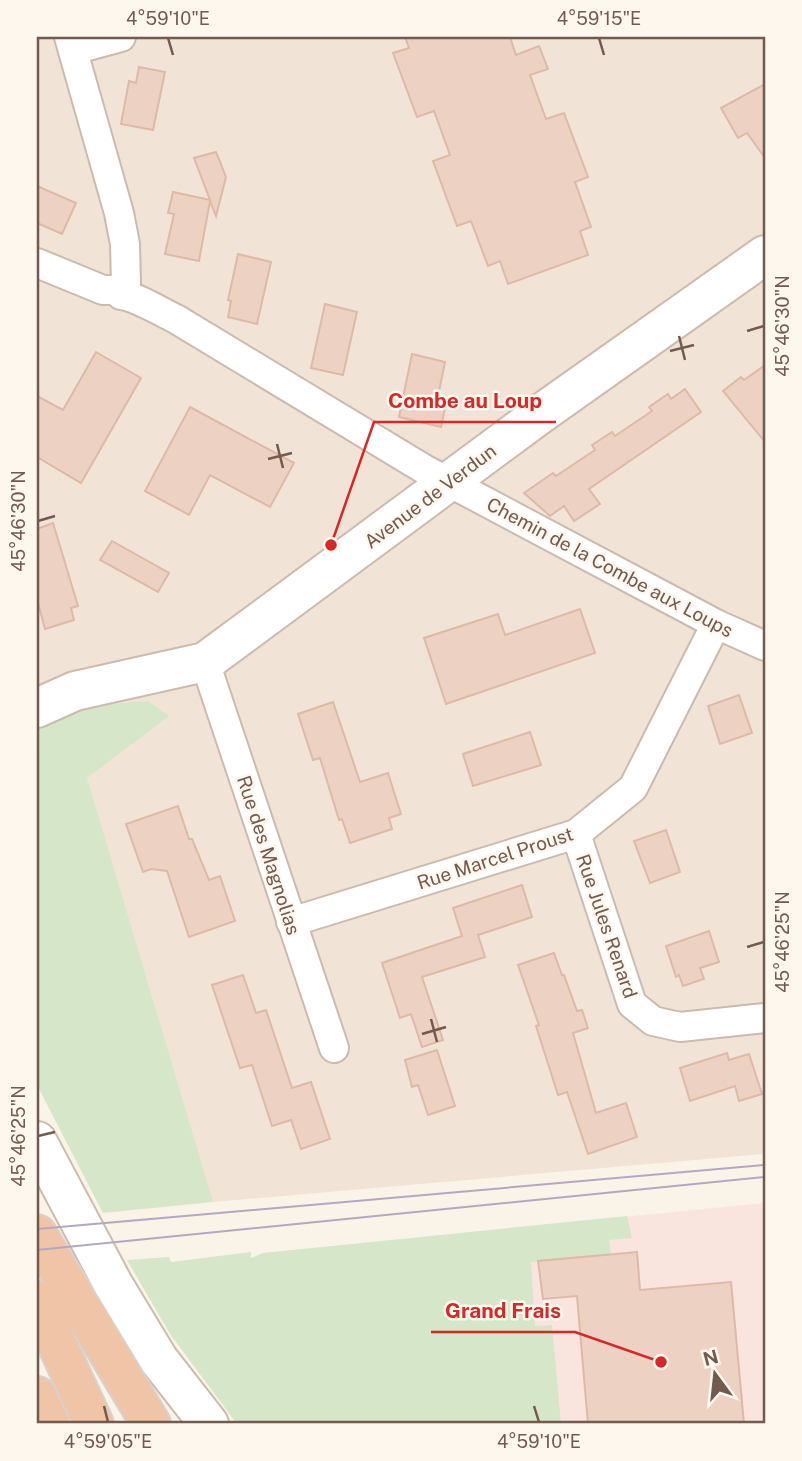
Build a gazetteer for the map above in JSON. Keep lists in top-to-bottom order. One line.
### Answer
{"streets":{"main road":["Avenue de Verdun"],"street":["Chemin de la Combe aux Loups","Rue des Magnolias","Rue Marcel Proust","Rue Jules Renard"]},"crossings":[["Avenue de Verdun","Chemin de la Combe aux Loups"],["Avenue de Verdun","Rue des Magnolias"],["Chemin de la Combe aux Loups","Rue Marcel Proust"],["Rue des Magnolias","Rue Marcel Proust"],["Rue Marcel Proust","Rue Jules Renard"]],"places":["Combe au Loup","Grand Frais"],"north":"top","coordinates":["4°59'10\"E","4°59'15\"E","45°46'30\"N","45°46'25\"N","4°59'05\"E"]}
